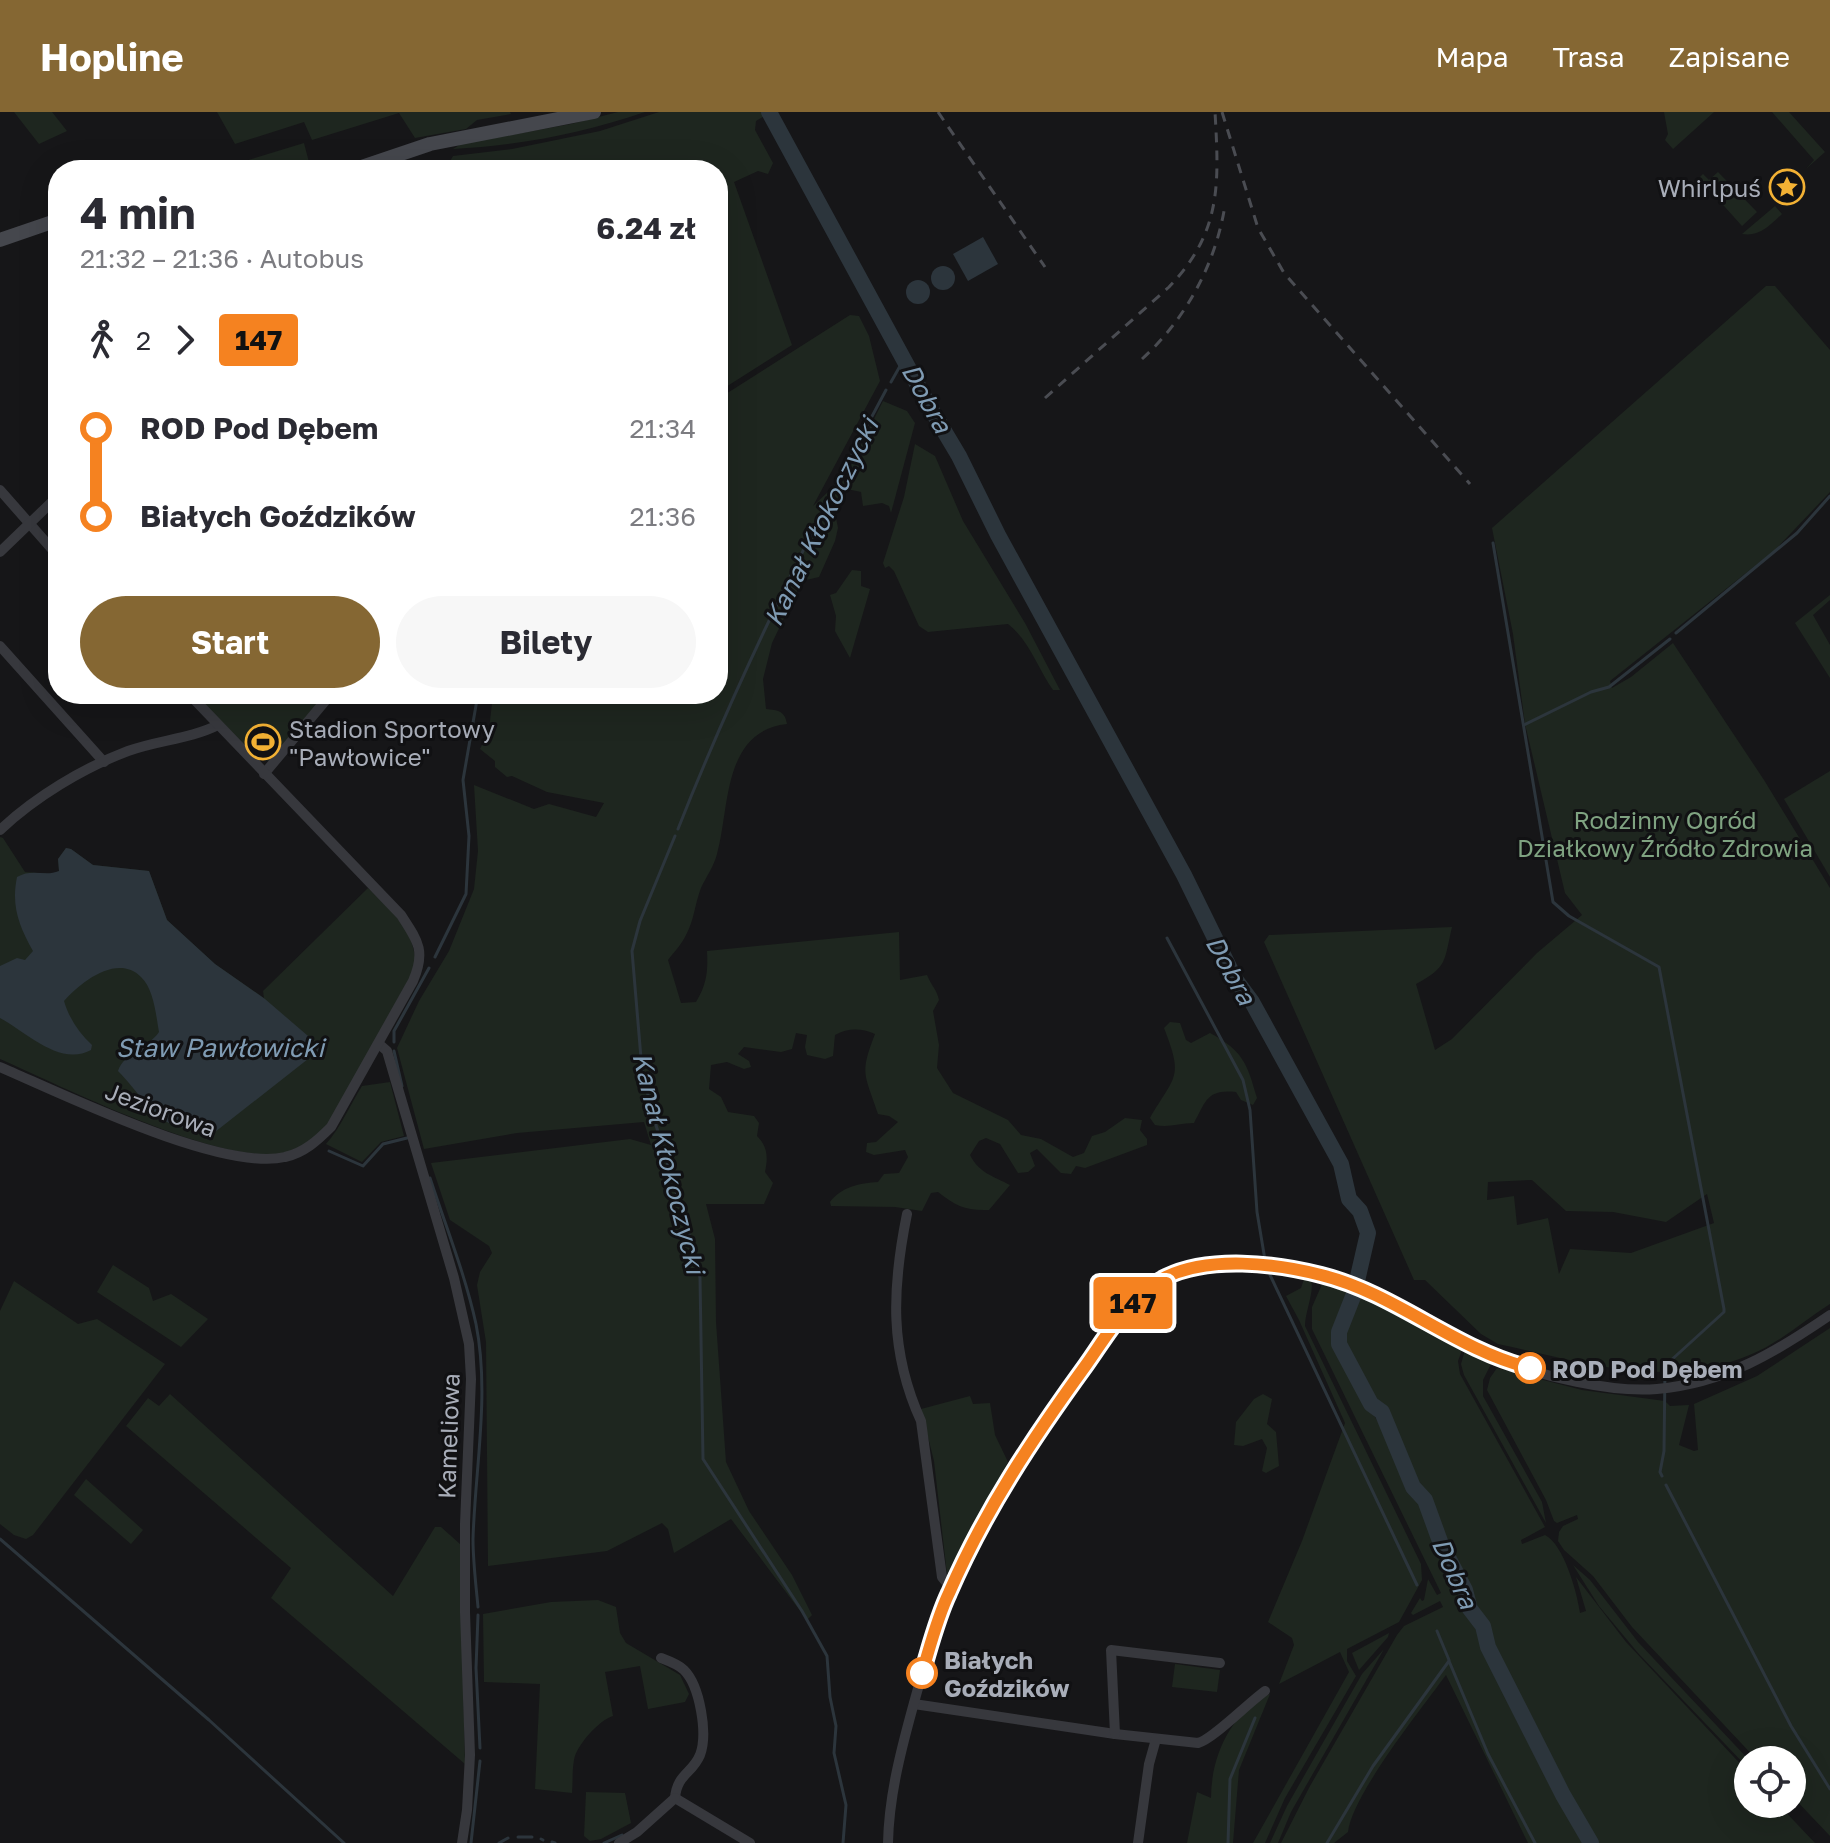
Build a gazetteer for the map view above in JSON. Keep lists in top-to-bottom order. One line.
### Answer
{"streets":{"street":["Jeziorowa","Kameliowa"]},"crossings":[["Jeziorowa","Kameliowa"]],"water":["Dobra","Kanał Kłokoczycki","Staw Pawłowicki"],"parks":["Rodzinny Ogród Działkowy Źródło Zdrowia"],"places":{"place":["Whirlpuś"],"sports":["Stadion Sportowy \"Pawłowice\""],"other":["ROD Pod Dębem","Białych Goździków"]},"lines":["bus line 147"],"page":{"header":"Hopline","nav":["Mapa","Trasa","Zapisane"],"on_map":"147","heading":["4 min","21:32 – 21:36 · Autobus","6.24 zł"],"legs":["2","147"],"list":[{"name":"ROD Pod Dębem","value":"21:34"},{"name":"Białych Goździków","value":"21:36"}],"buttons":["Start","Bilety"]}}
